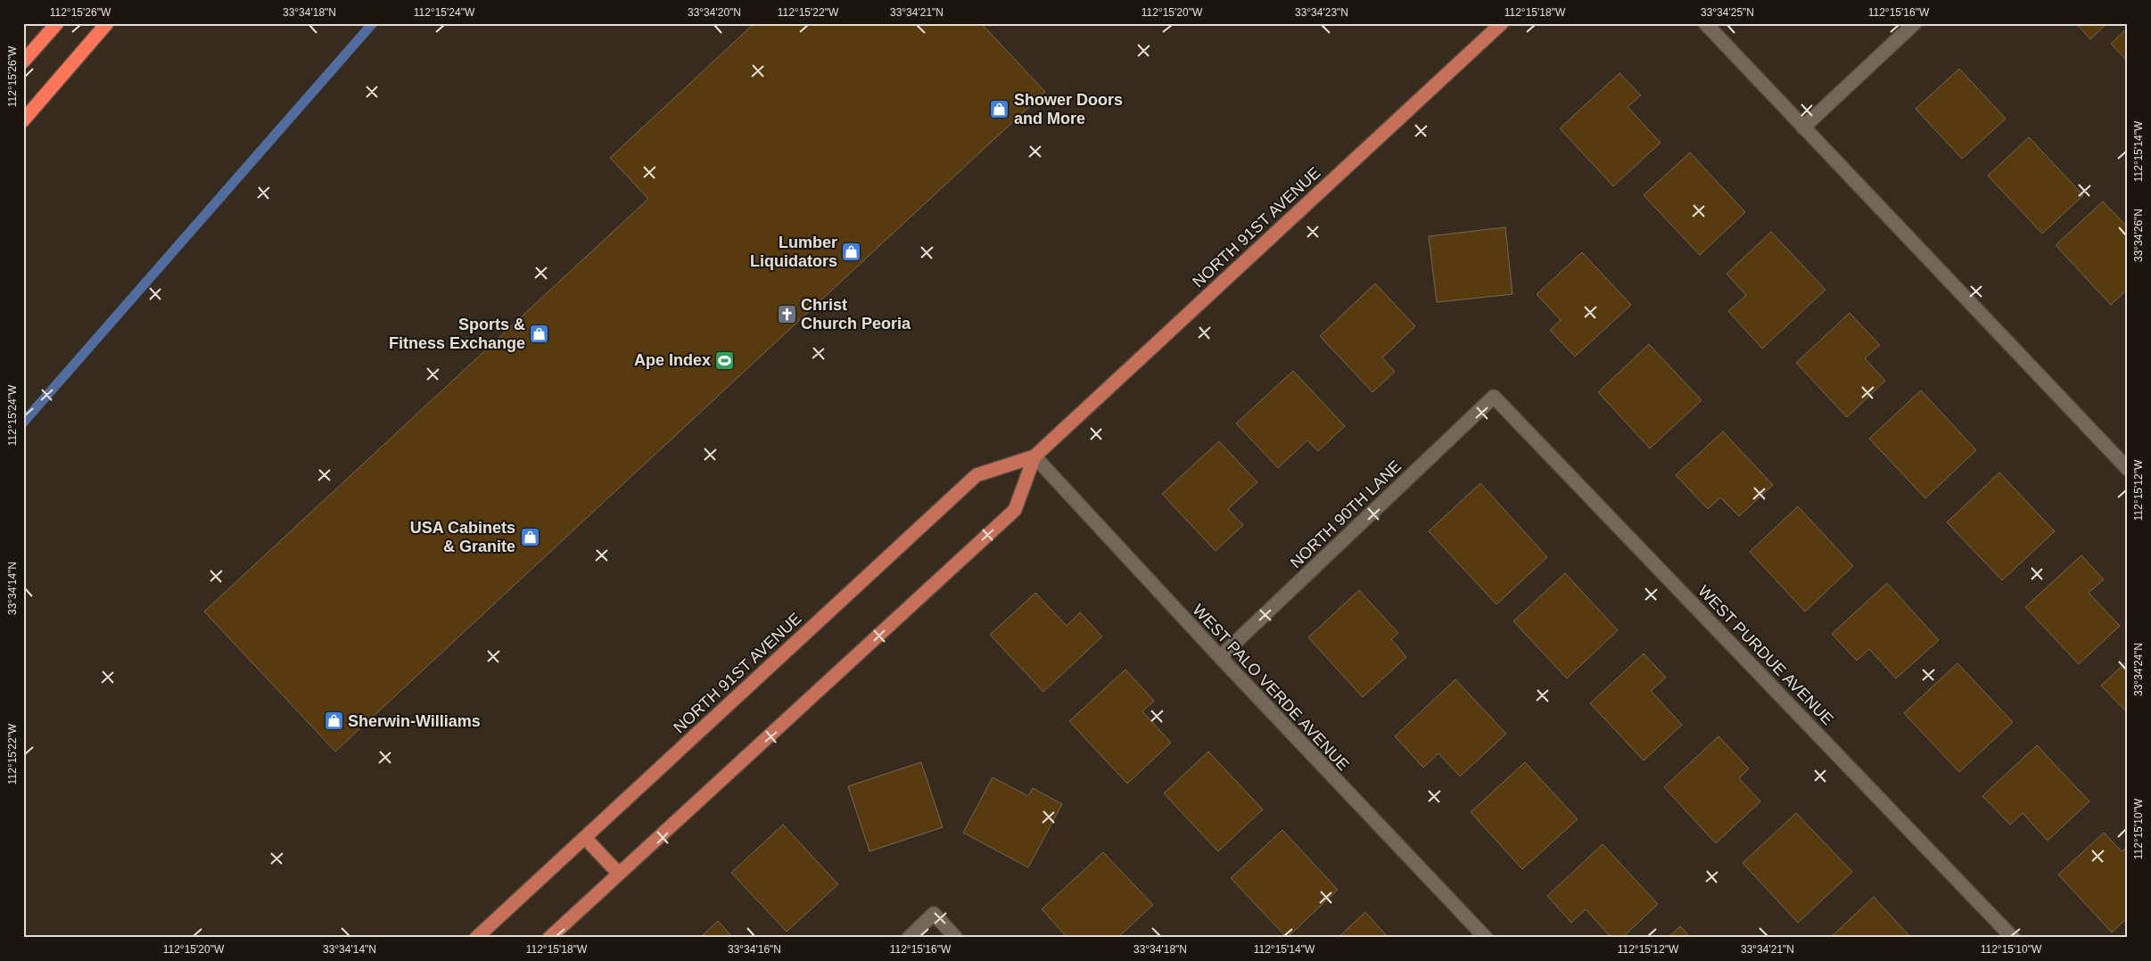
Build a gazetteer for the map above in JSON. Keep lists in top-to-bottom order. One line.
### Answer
{"streets":{"main road":["NORTH 91ST AVENUE"],"street":["NORTH 90TH LANE","WEST PURDUE AVENUE","WEST PALO VERDE AVENUE"]},"crossings":[["NORTH 91ST AVENUE","WEST PALO VERDE AVENUE"],["NORTH 90TH LANE","WEST PURDUE AVENUE"],["NORTH 90TH LANE","WEST PALO VERDE AVENUE"]],"places":{"shop":["Shower Doors and More","Lumber Liquidators","Sports & Fitness Exchange","USA Cabinets & Granite","Sherwin-Williams"],"church":["Christ Church Peoria"],"sports":["Ape Index"]},"coordinates":["112°15'26\"W","33°34'18\"N","112°15'24\"W","33°34'20\"N","112°15'22\"W","33°34'21\"N","112°15'20\"W","33°34'23\"N","112°15'18\"W","33°34'25\"N","112°15'16\"W","112°15'14\"W","33°34'26\"N","112°15'12\"W","33°34'14\"N","33°34'24\"N","112°15'10\"W","33°34'16\"N"]}
